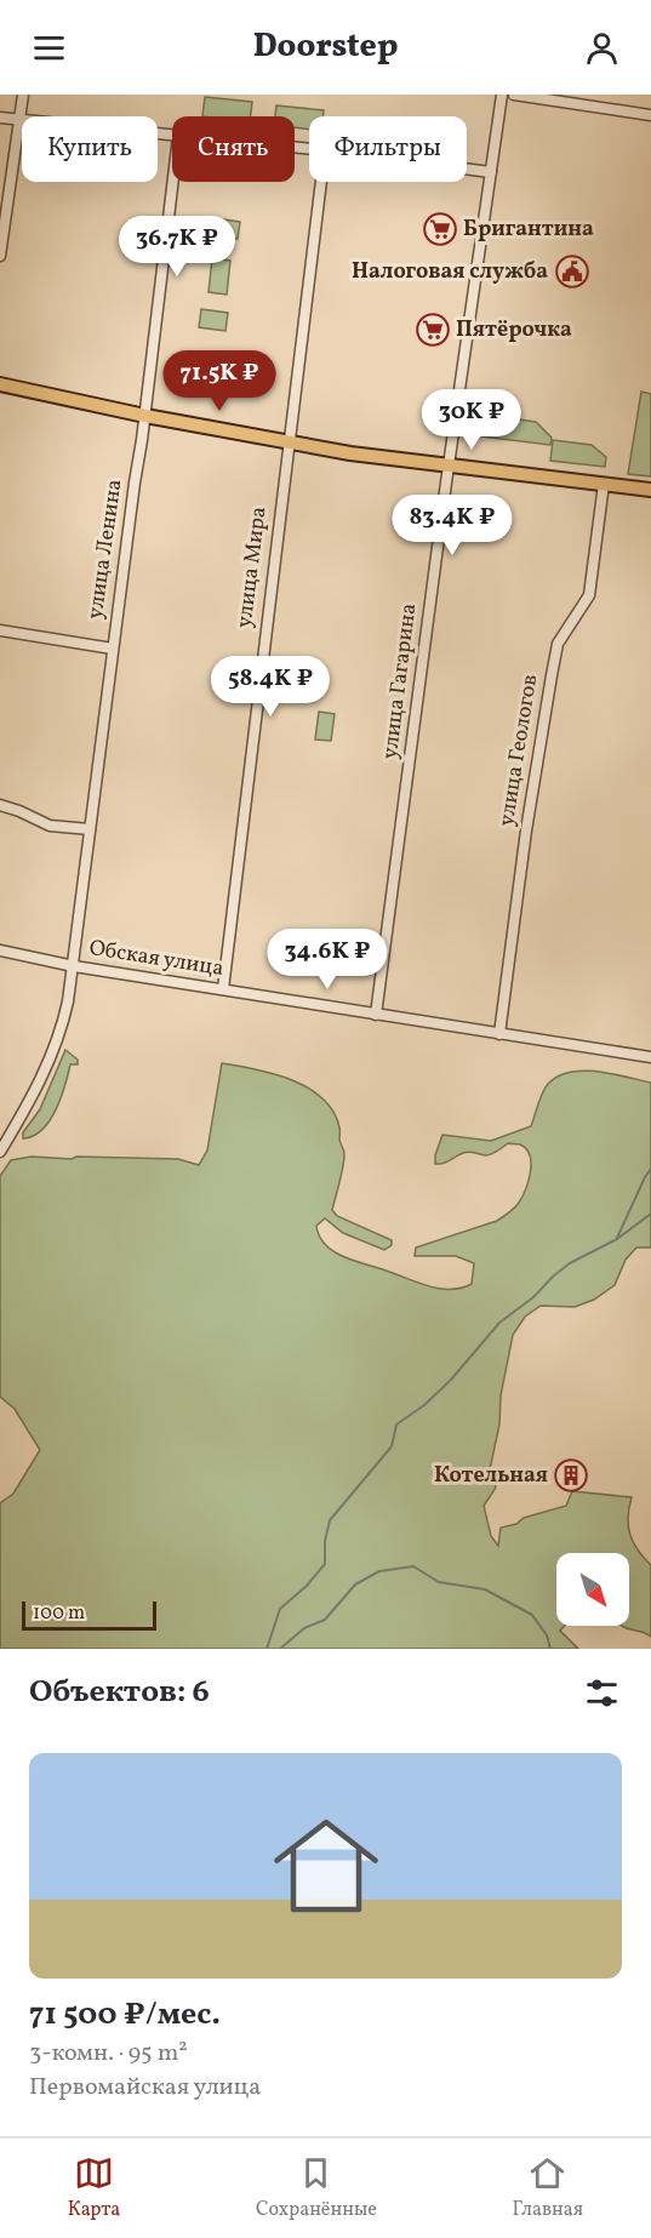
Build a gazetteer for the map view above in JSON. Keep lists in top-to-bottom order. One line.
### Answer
{"streets":{"street":["улица Ленина","улица Мира","улица Гагарина","улица Геологов","Обская улица"]},"crossings":[["улица Ленина","Обская улица"],["улица Мира","Обская улица"],["улица Гагарина","Обская улица"],["улица Геологов","Обская улица"]],"places":{"supermarket":["Бригантина","Пятёрочка"],"public building":["Налоговая служба"],"building":["Котельная"]},"scale_bar":"100 m","north":"bottom right","page":{"header":"Doorstep","chip":["Купить","Снять","Фильтры"],"price":["36.7K ₽","71.5K ₽","30K ₽","83.4K ₽","58.4K ₽","34.6K ₽"],"scale":"100 m","heading":"Объектов: 6","list":[{"name":"71 500 ₽/мес.","note":"3-комн. · 95 m² · Первомайская улица"}],"tabs":["Карта","Сохранённые","Главная"]}}
